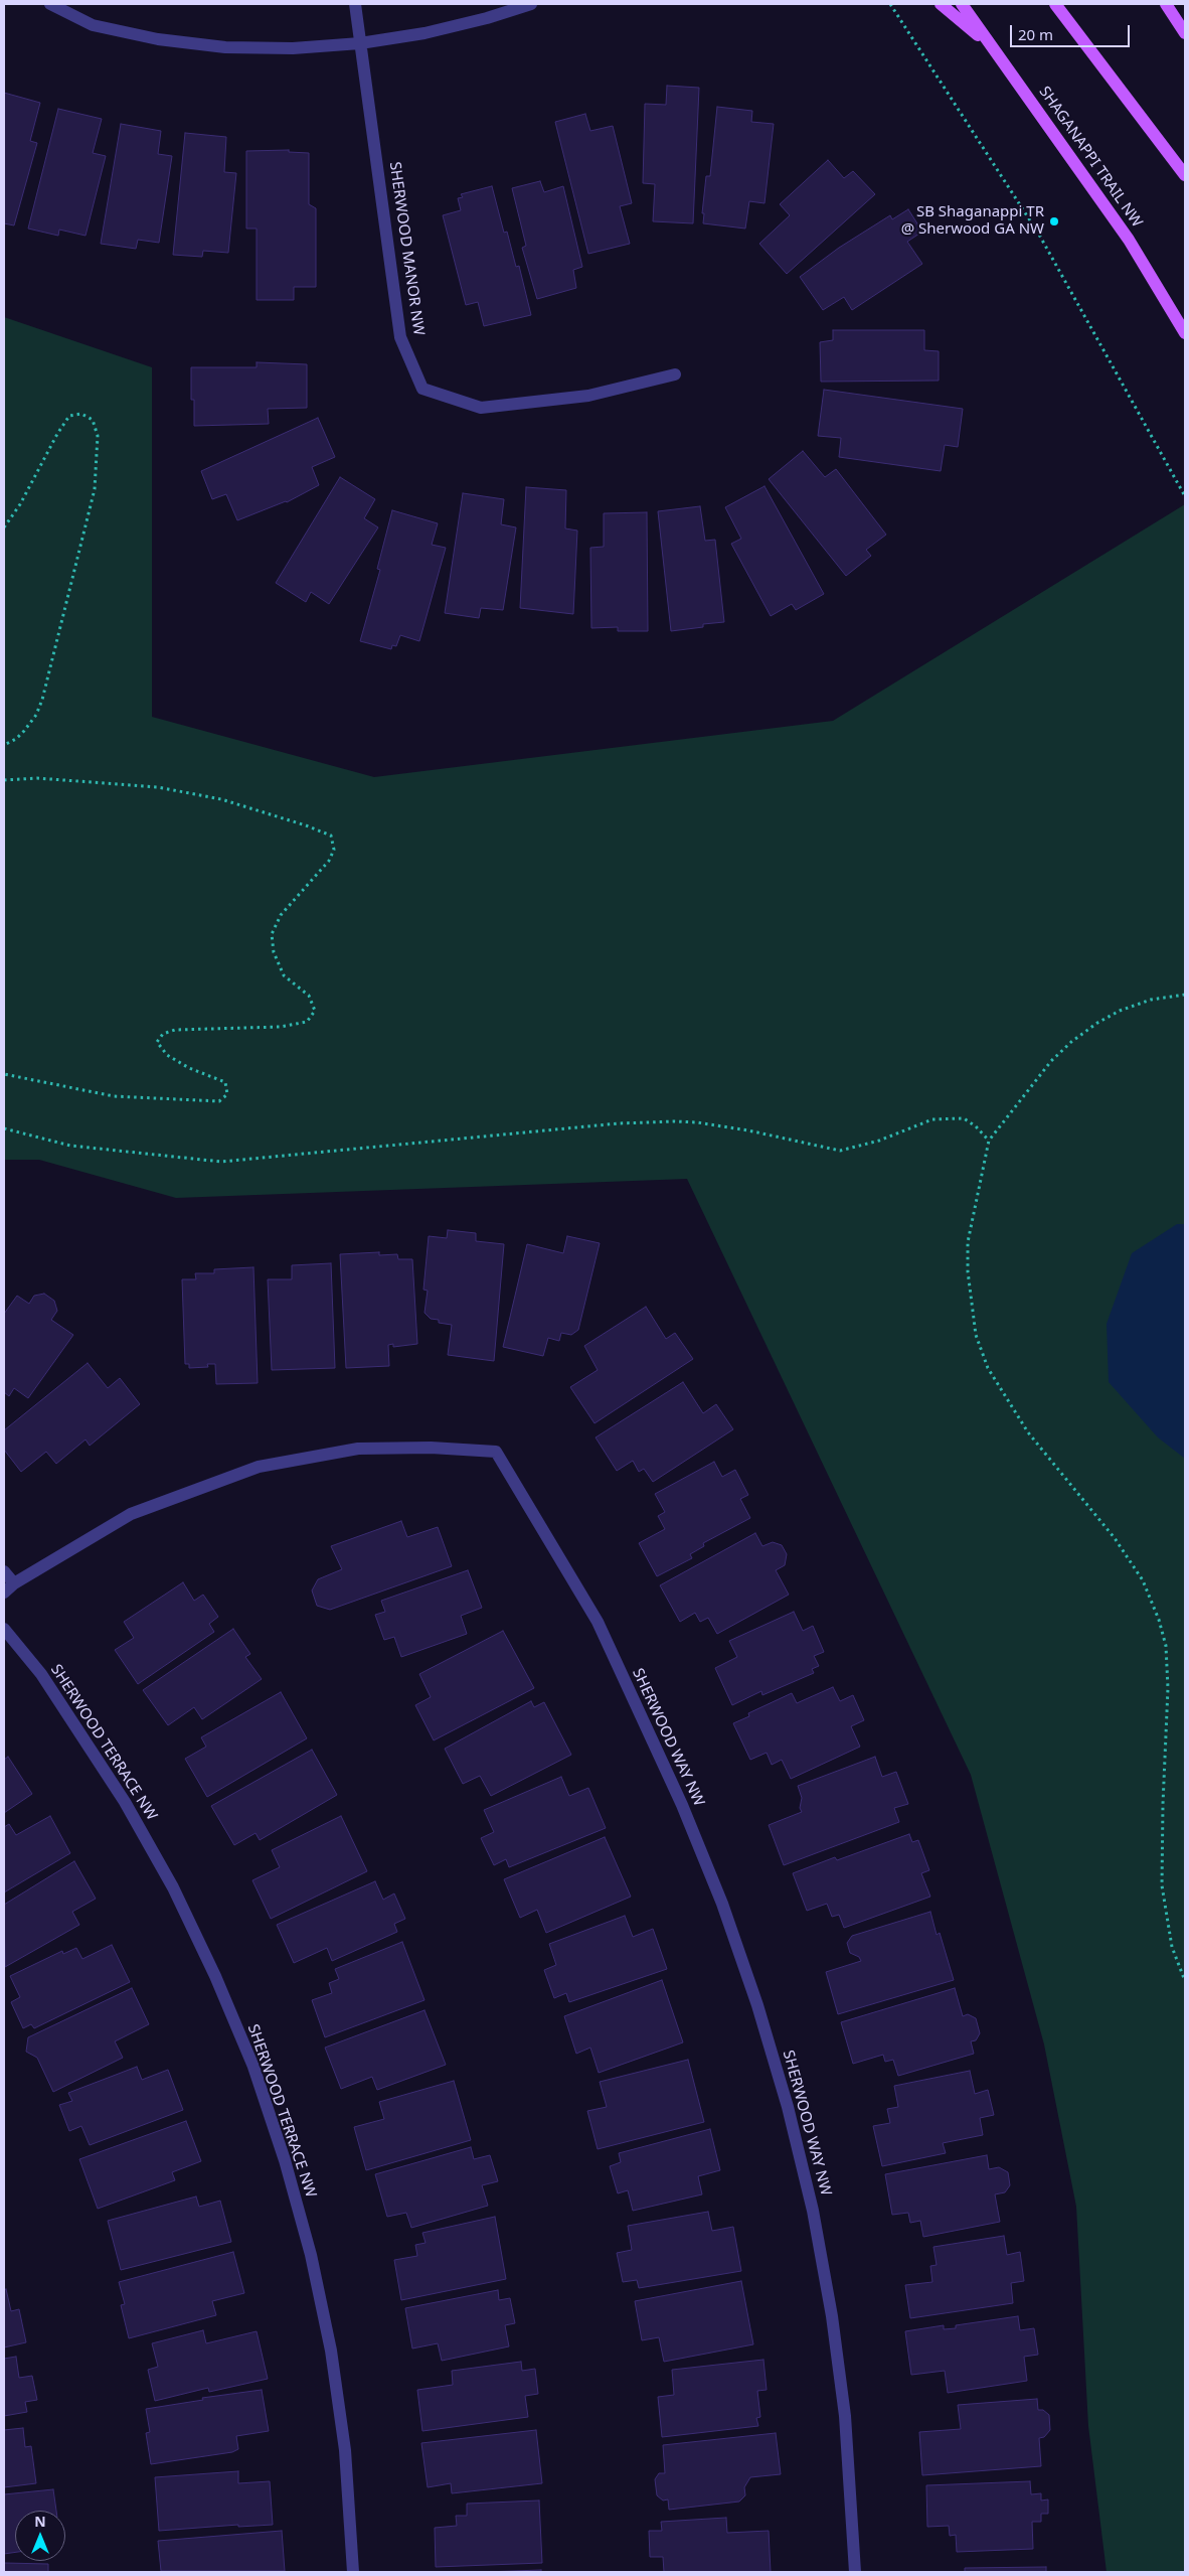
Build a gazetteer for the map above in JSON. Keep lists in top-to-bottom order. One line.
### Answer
{"streets":{"main road":["SHAGANAPPI TRAIL NW"],"street":["SHERWOOD MANOR NW","SHERWOOD WAY NW","SHERWOOD TERRACE NW"]},"places":["SB Shaganappi TR @ Sherwood GA NW"],"scale_bar":"20 m","north":"top"}
